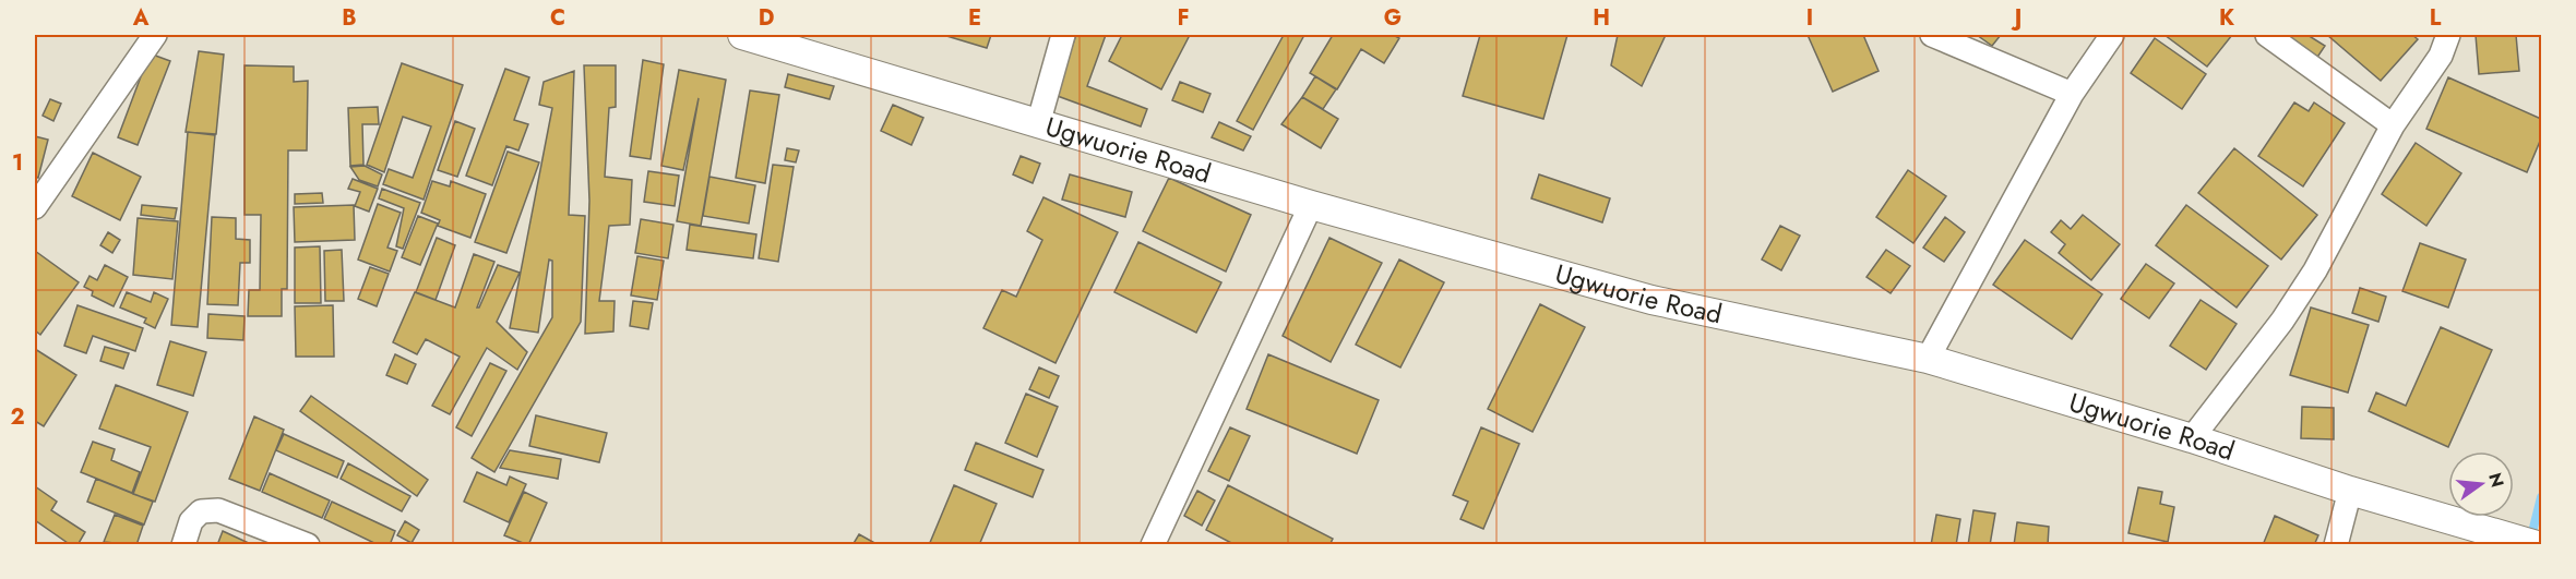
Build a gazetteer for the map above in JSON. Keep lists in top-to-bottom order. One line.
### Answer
{"streets":{"street":["Ugwuorie Road"]},"north":"right","grid":{"columns":["A","B","C","D","E","F","G","H","I","J","K","L"],"rows":["1","2"]}}
